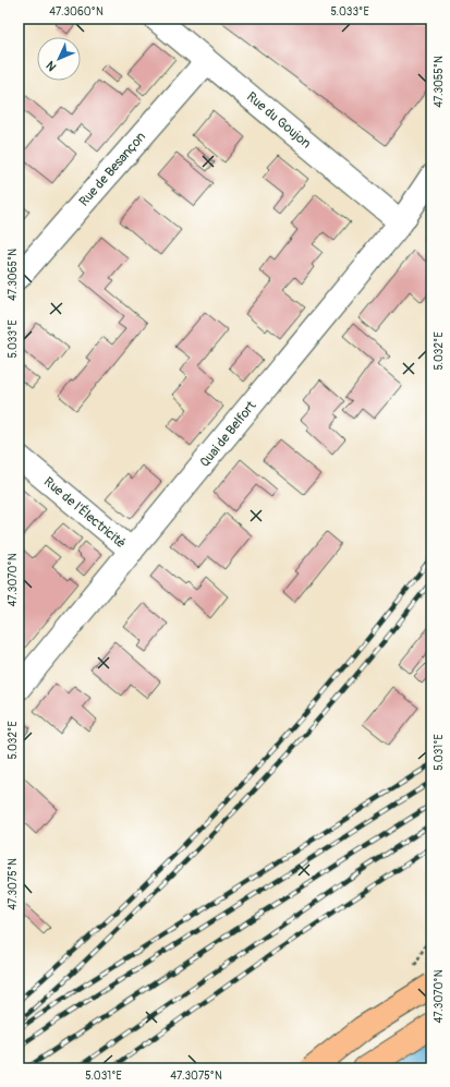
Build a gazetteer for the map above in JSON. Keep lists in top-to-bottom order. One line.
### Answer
{"streets":{"street":["Rue du Goujon","Rue de Besançon","Quai de Belfort","Rue de l'Électricité"]},"crossings":[["Rue du Goujon","Rue de Besançon"],["Rue du Goujon","Quai de Belfort"],["Quai de Belfort","Rue de l'Électricité"]],"north":"bottom left","coordinates":["47.3060°N","5.033°E","47.3055°N","47.3065°N","5.032°E","47.3070°N","5.031°E","47.3075°N"]}
